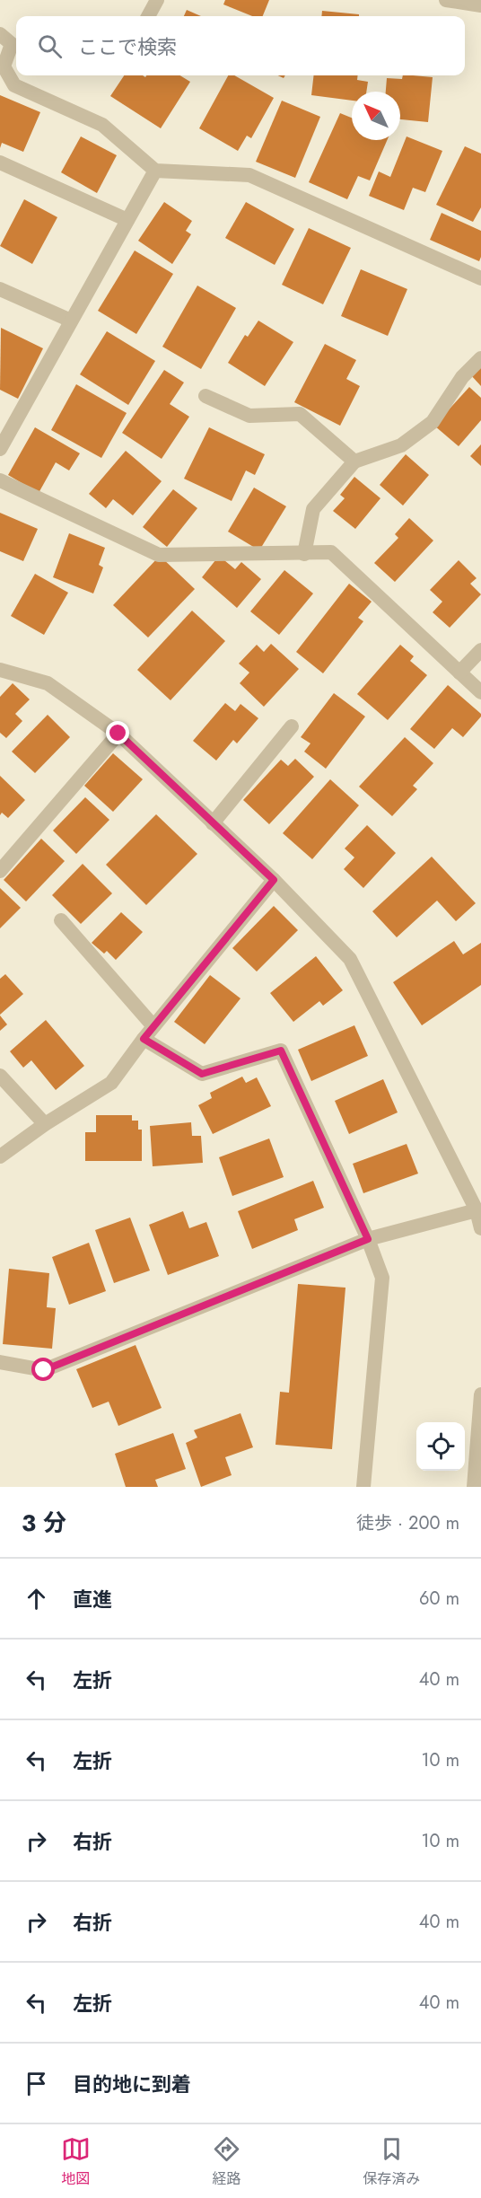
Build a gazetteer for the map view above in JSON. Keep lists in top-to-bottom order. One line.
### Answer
{"north":"top left","page":{"search":"ここで検索","heading":["3 分","徒歩 · 200 m"],"list":[["直進","60 m"],["左折","40 m"],["左折","10 m"],["右折","10 m"],["右折","40 m"],["左折","40 m"],"目的地に到着"],"nav":["地図","経路","保存済み"]}}
